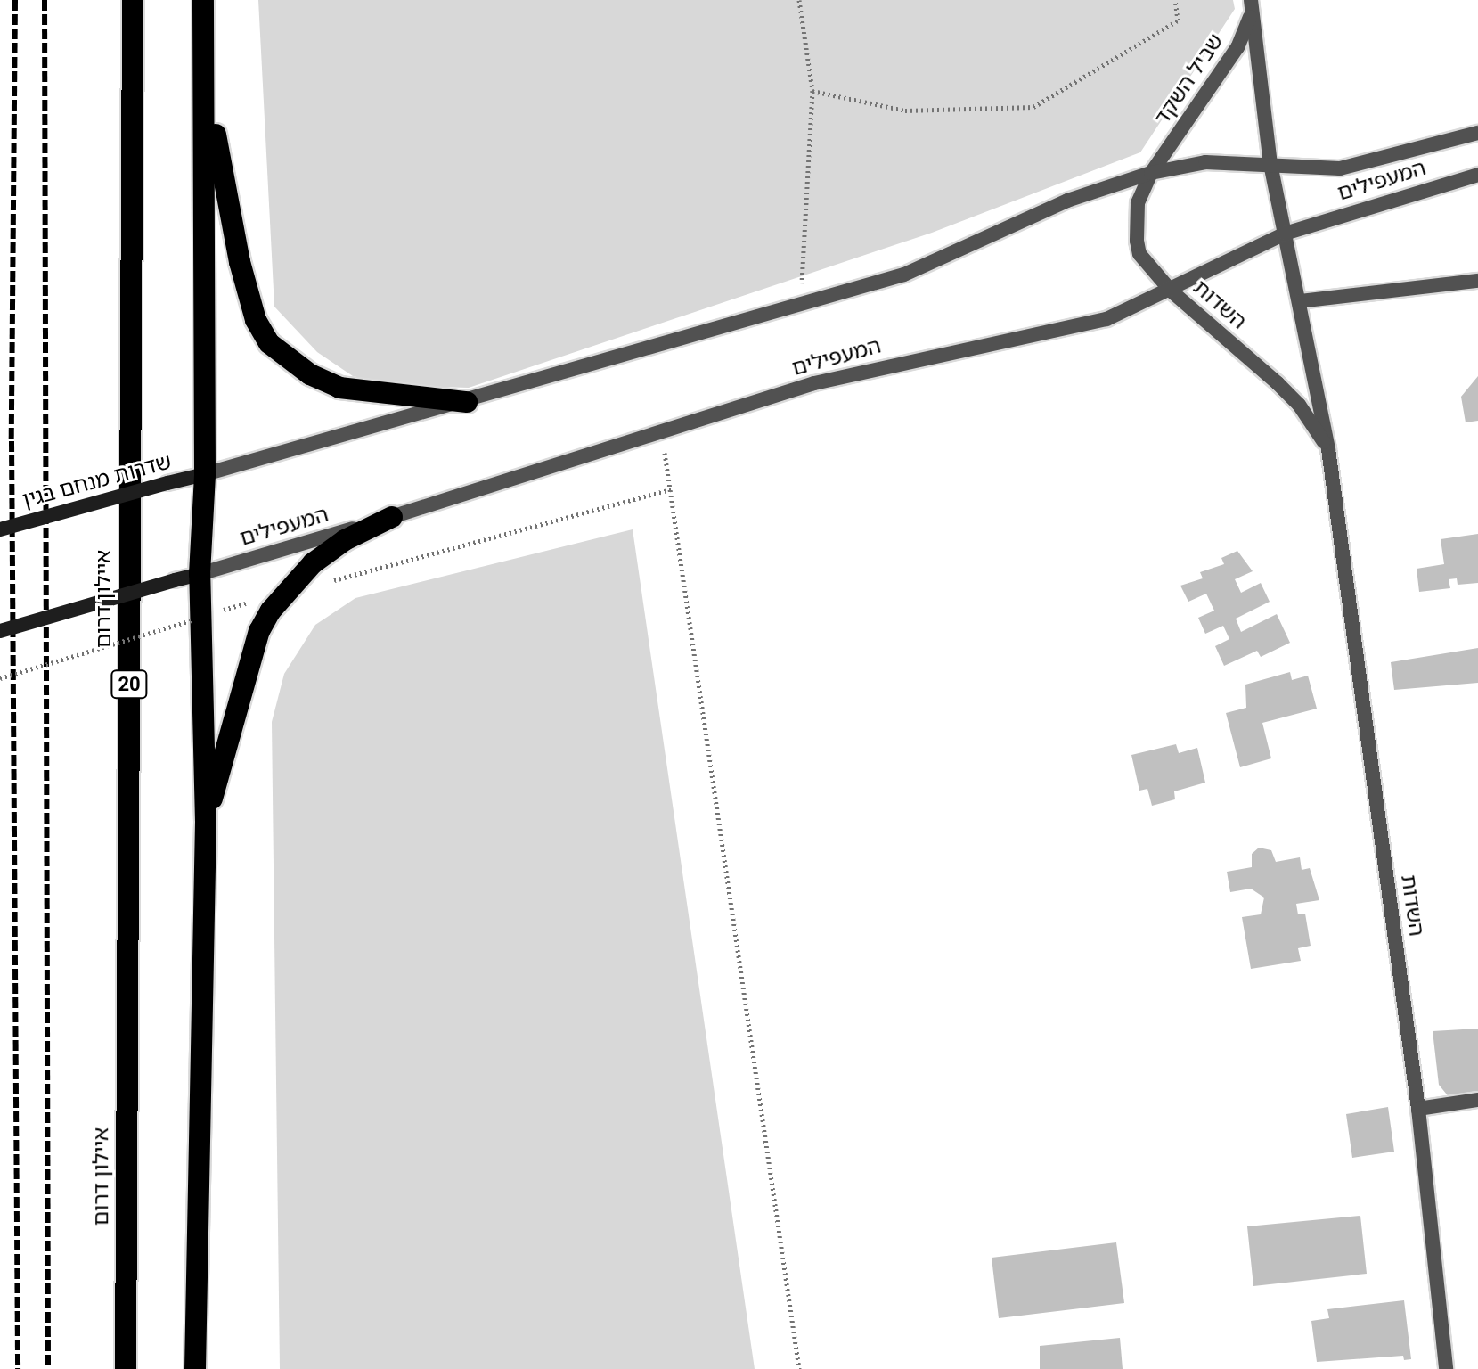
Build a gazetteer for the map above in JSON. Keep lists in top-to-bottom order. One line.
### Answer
{"streets":{"highway":["איילון דרום","20"],"main road":["שדרות מנחם בגין"],"street":["שביל השקד","המעפילים","השדות"]},"crossings":[["שביל השקד","המעפילים"],["שביל השקד","השדות"],["המעפילים","השדות"],["המעפילים","שדרות מנחם בגין"]]}
